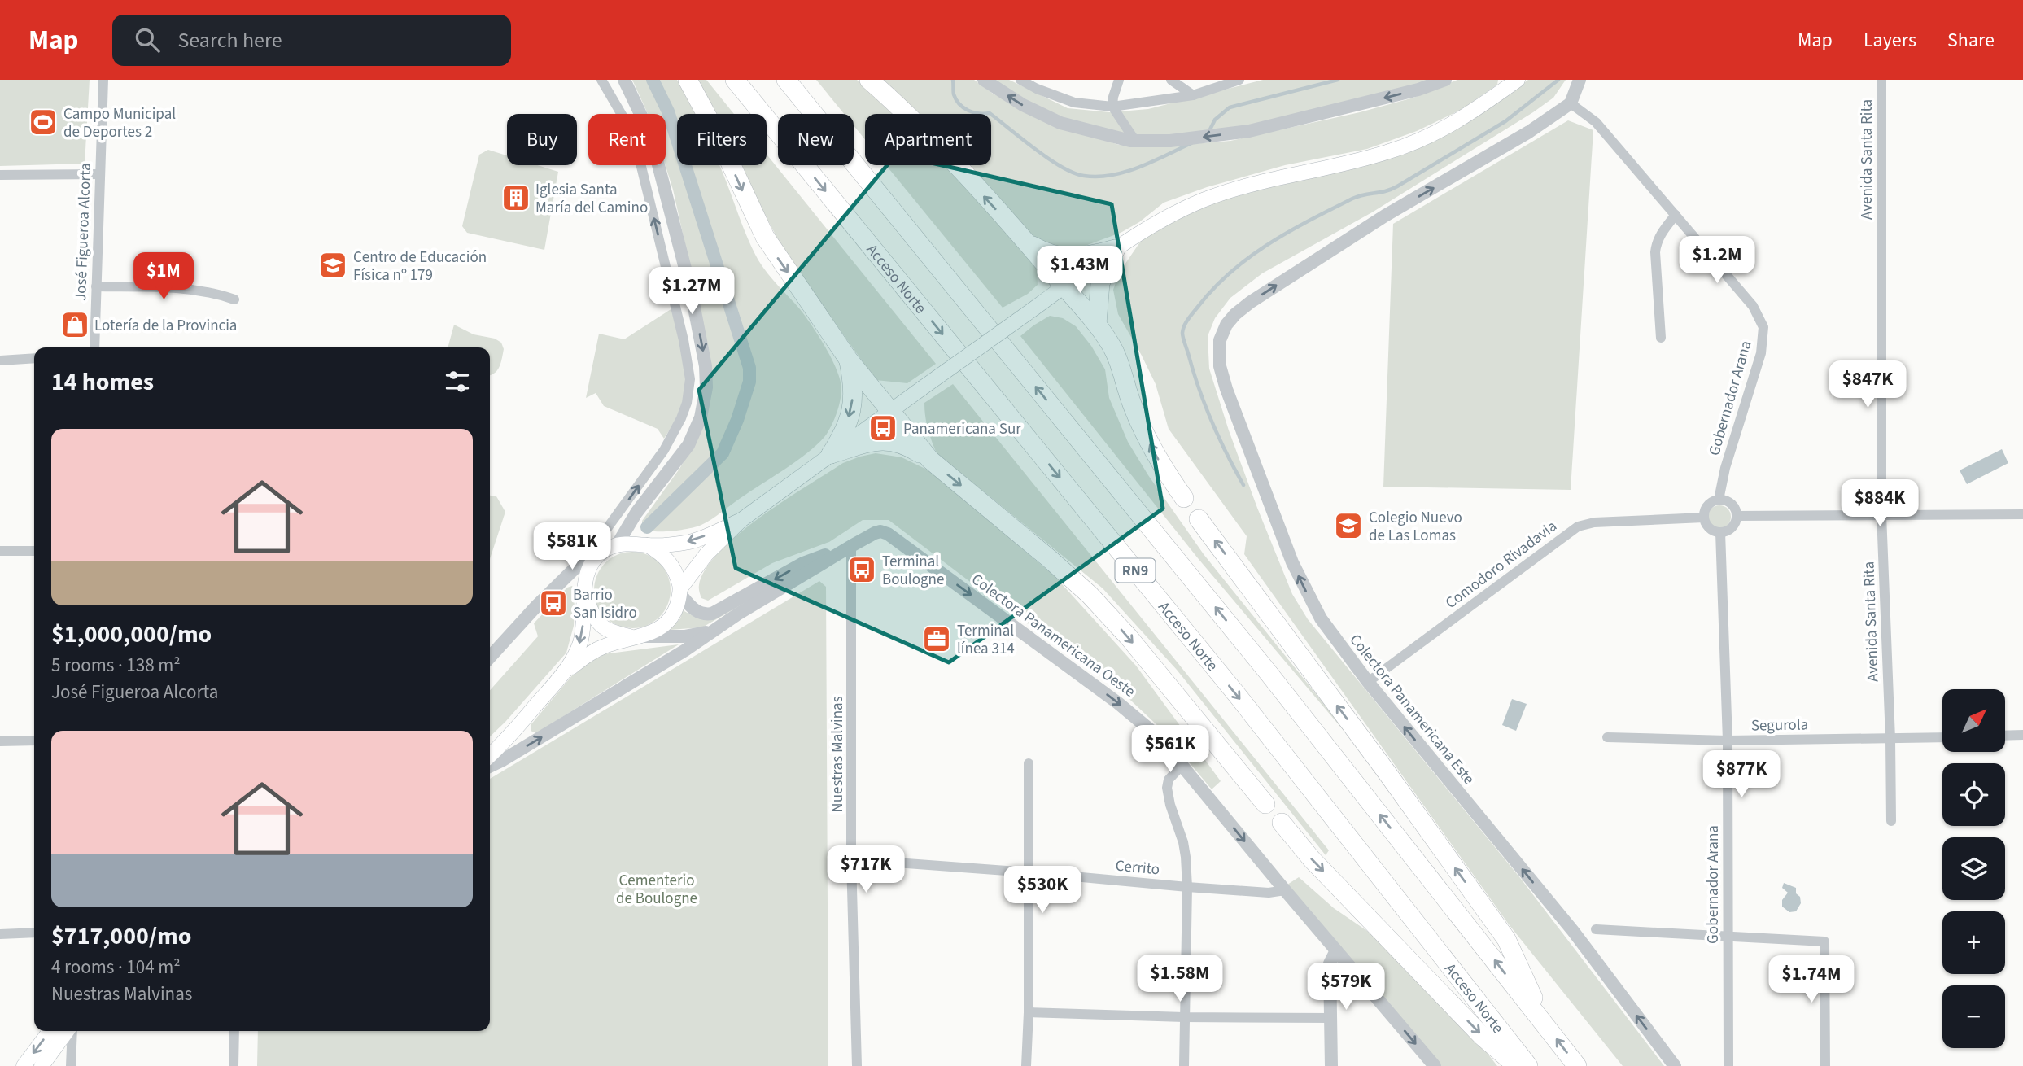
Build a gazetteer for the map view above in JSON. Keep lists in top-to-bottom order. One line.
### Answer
{"streets":{"highway":["Acceso Norte","RN9"],"street":["Avenida Santa Rita","José Figueroa Alcorta","Gobernador Arana","Comodoro Rivadavia","Colectora Panamericana Oeste","Colectora Panamericana Este","Segurola","Nuestras Malvinas","Cerrito"]},"crossings":[["Avenida Santa Rita","Segurola"],["Gobernador Arana","Comodoro Rivadavia"],["Gobernador Arana","Colectora Panamericana Este"],["Gobernador Arana","Segurola"],["Comodoro Rivadavia","Colectora Panamericana Este"],["Colectora Panamericana Oeste","Nuestras Malvinas"],["Colectora Panamericana Oeste","Cerrito"],["Nuestras Malvinas","Cerrito"]],"one_way":["Colectora Panamericana Oeste"],"parks":["Cementerio de Boulogne"],"places":{"sports":["Campo Municipal de Deportes 2"],"building":["Iglesia Santa María del Camino"],"school or university":["Centro de Educación Física nº 179","Colegio Nuevo de Las Lomas"],"shop":["Lotería de la Provincia"],"bus stop":["Panamericana Sur","Terminal Boulogne","Barrio San Isidro"],"office":["Terminal línea 314"]},"north":"top right","page":{"header":"Map","search":"Search here","nav":["Map","Layers","Share"],"chip":["Buy","Rent","Filters","New","Apartment"],"price":["$1.2M","$1.43M","$1M","$1.27M","$847K","$884K","$581K","$561K","$877K","$717K","$530K","$1.58M","$1.74M","$579K"],"heading":"14 homes","list":[{"name":"$1,000,000/mo","note":"5 rooms · 138 m² · José Figueroa Alcorta"},{"name":"$717,000/mo","note":"4 rooms · 104 m² · Nuestras Malvinas"}],"map_buttons":["+","−"]}}
